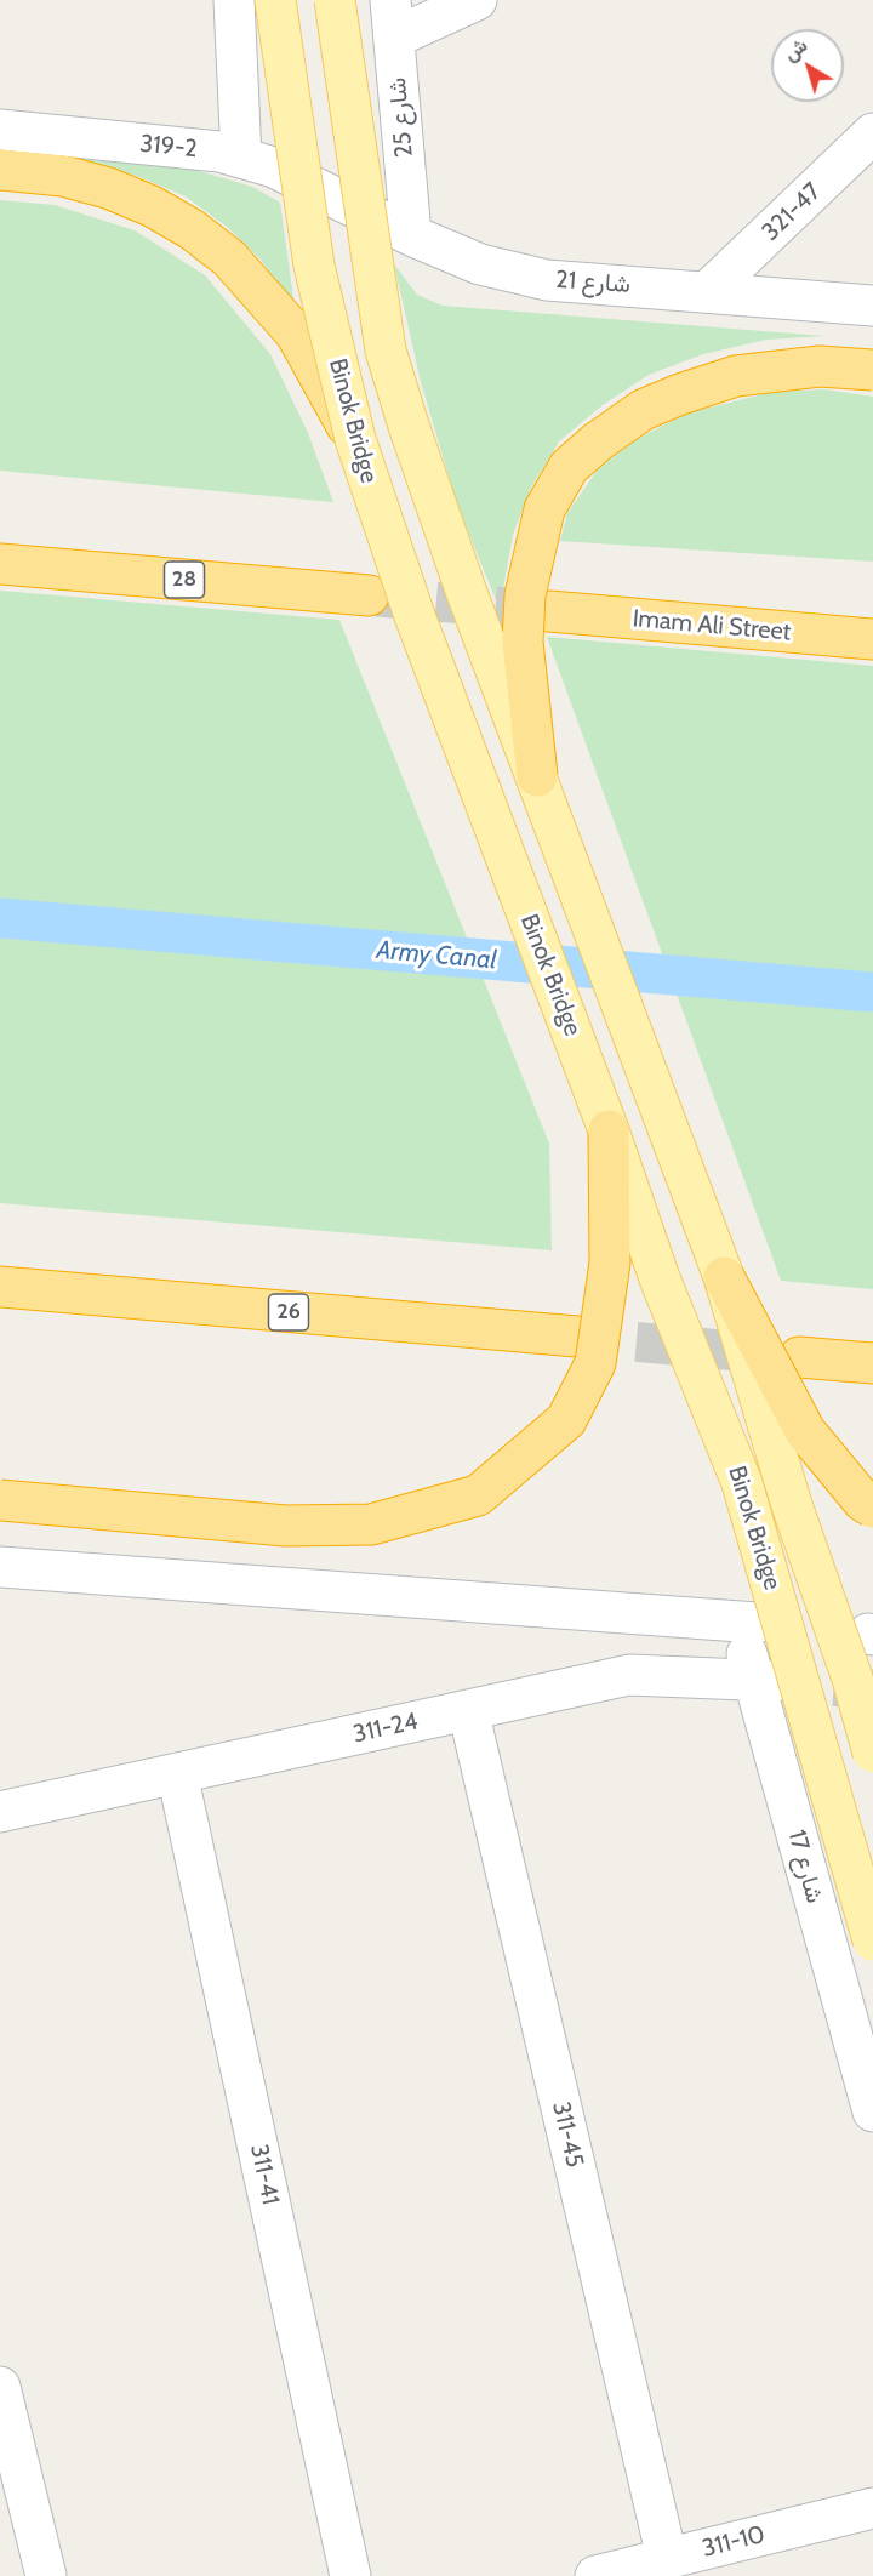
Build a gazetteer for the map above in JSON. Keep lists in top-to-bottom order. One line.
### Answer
{"streets":{"highway":["28","Imam Ali Street","26"],"main road":["Binok Bridge"],"street":["شارع 25","319-2","321-47","شارع 21","311-24","شارع 17","311-45","311-41","311-10"]},"crossings":[["شارع 25","شارع 21"],["319-2","شارع 21"],["321-47","شارع 21"],["311-24","شارع 17"],["311-24","311-45"],["311-24","311-41"],["311-45","311-10"]],"water":["Army Canal"],"north":"top left"}
